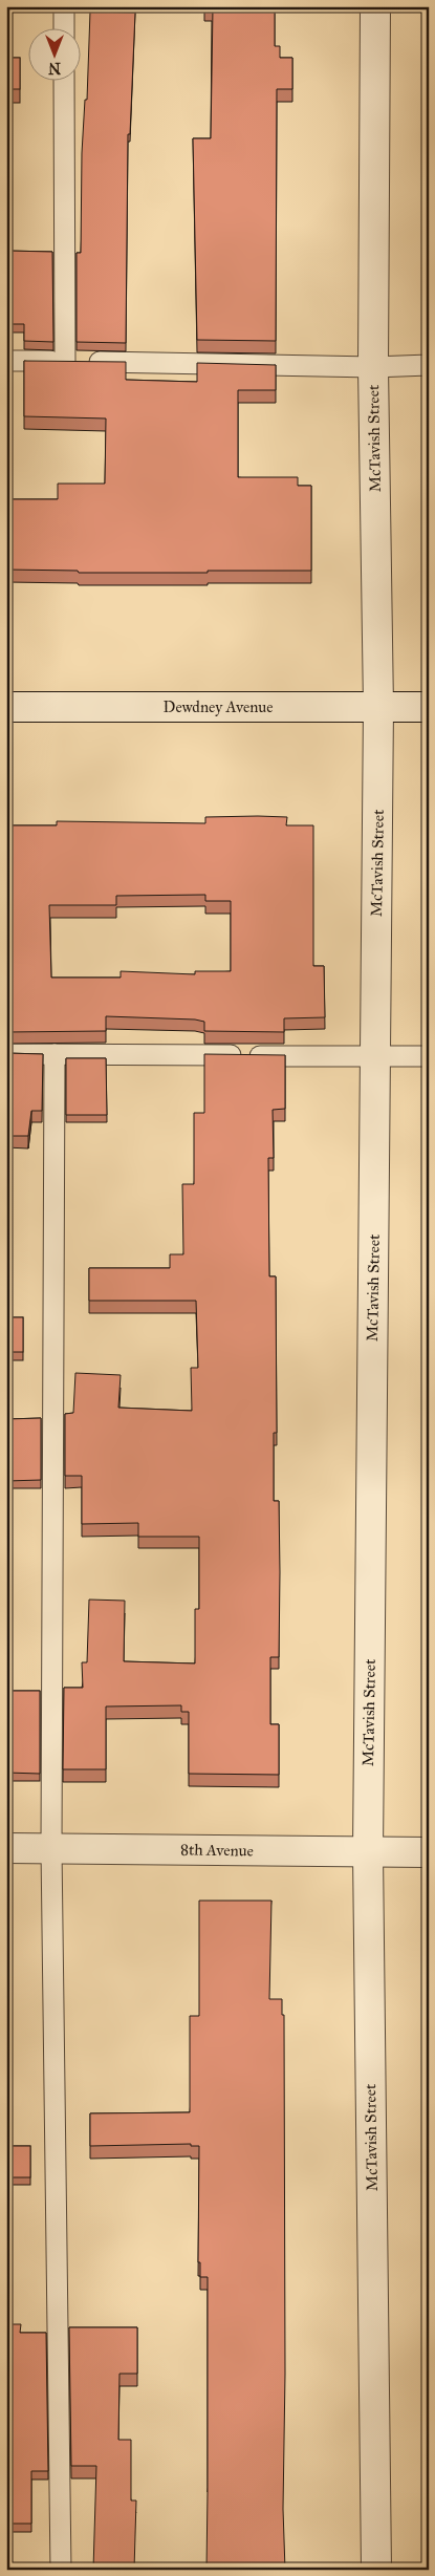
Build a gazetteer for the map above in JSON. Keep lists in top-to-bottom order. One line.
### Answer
{"streets":{"street":["McTavish Street","Dewdney Avenue","8th Avenue"]},"crossings":[["McTavish Street","Dewdney Avenue"],["McTavish Street","8th Avenue"]],"north":"bottom"}
